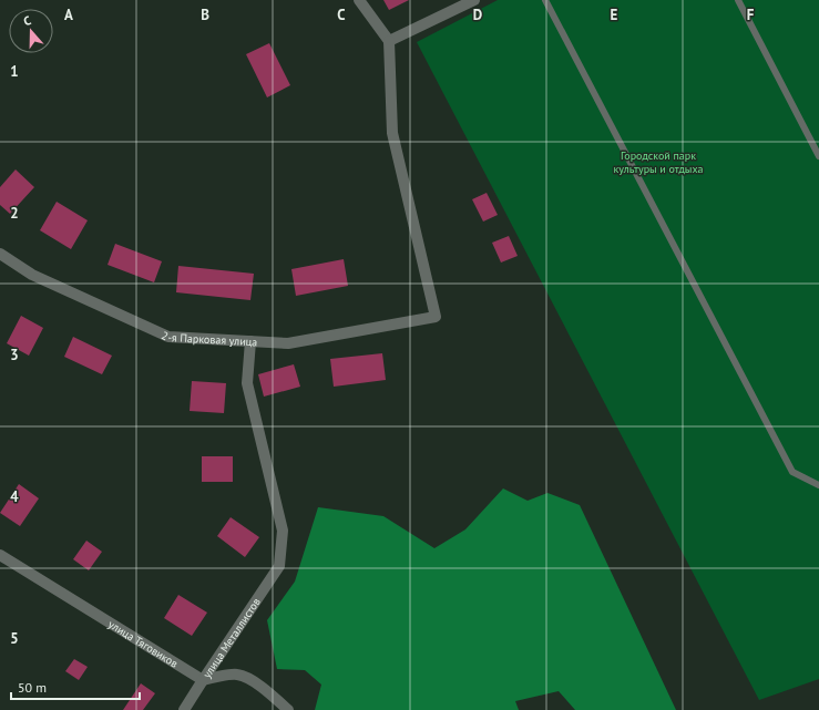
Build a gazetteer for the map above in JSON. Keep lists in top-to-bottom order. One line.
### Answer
{"streets":{"street":["2-я Парковая улица","улица Металлистов","улица Тяговиков"]},"crossings":[["2-я Парковая улица","улица Металлистов"],["улица Металлистов","улица Тяговиков"]],"parks":["Городской парк культуры и отдыха"],"scale_bar":"50 m","north":"top","grid":{"columns":["A","B","C","D","E","F"],"rows":["1","2","3","4","5"]}}
